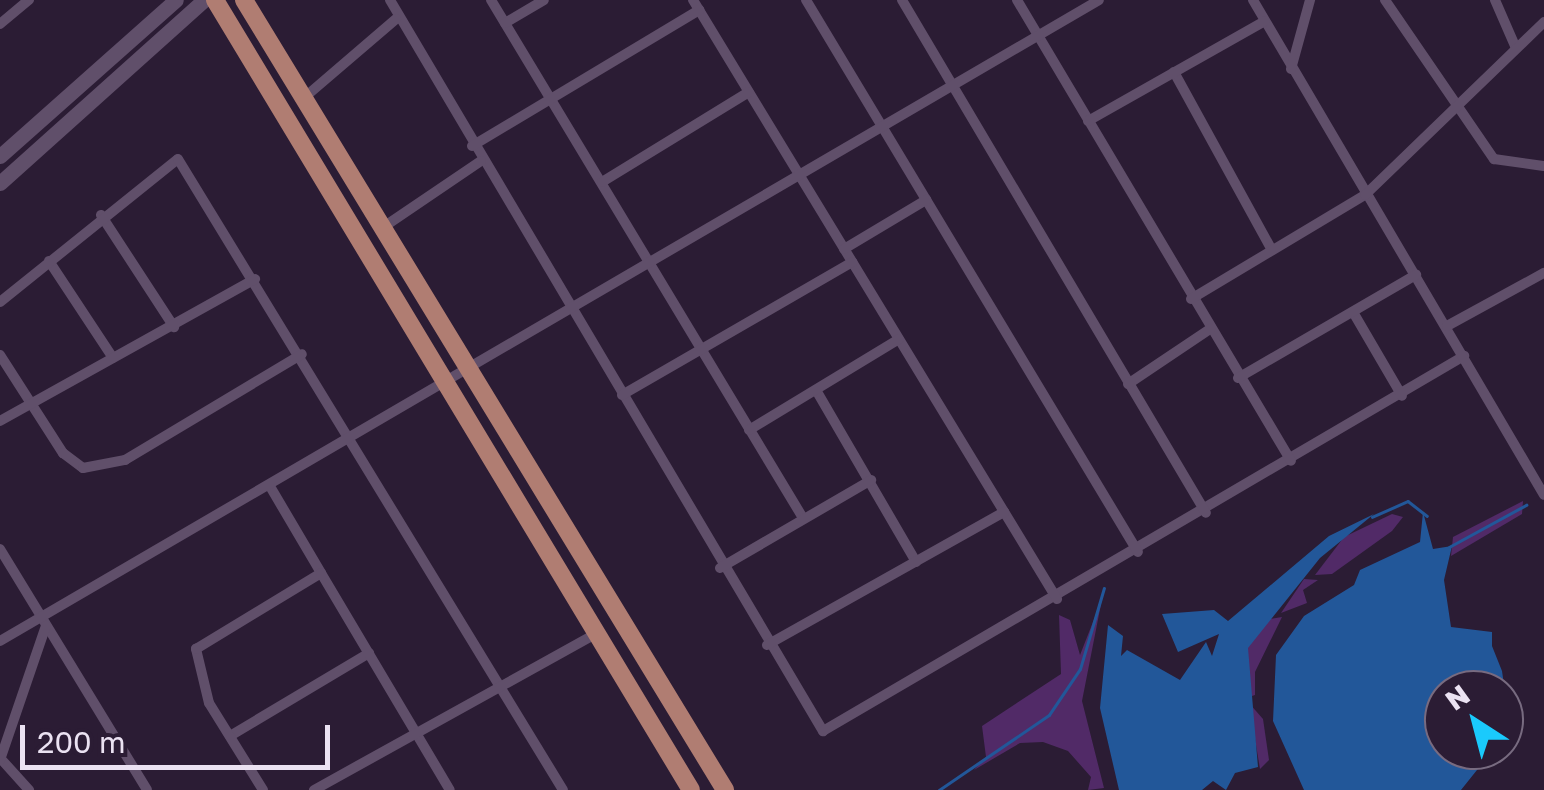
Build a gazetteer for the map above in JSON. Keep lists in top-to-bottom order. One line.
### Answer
{"scale_bar":"200 m","north":"top left"}
